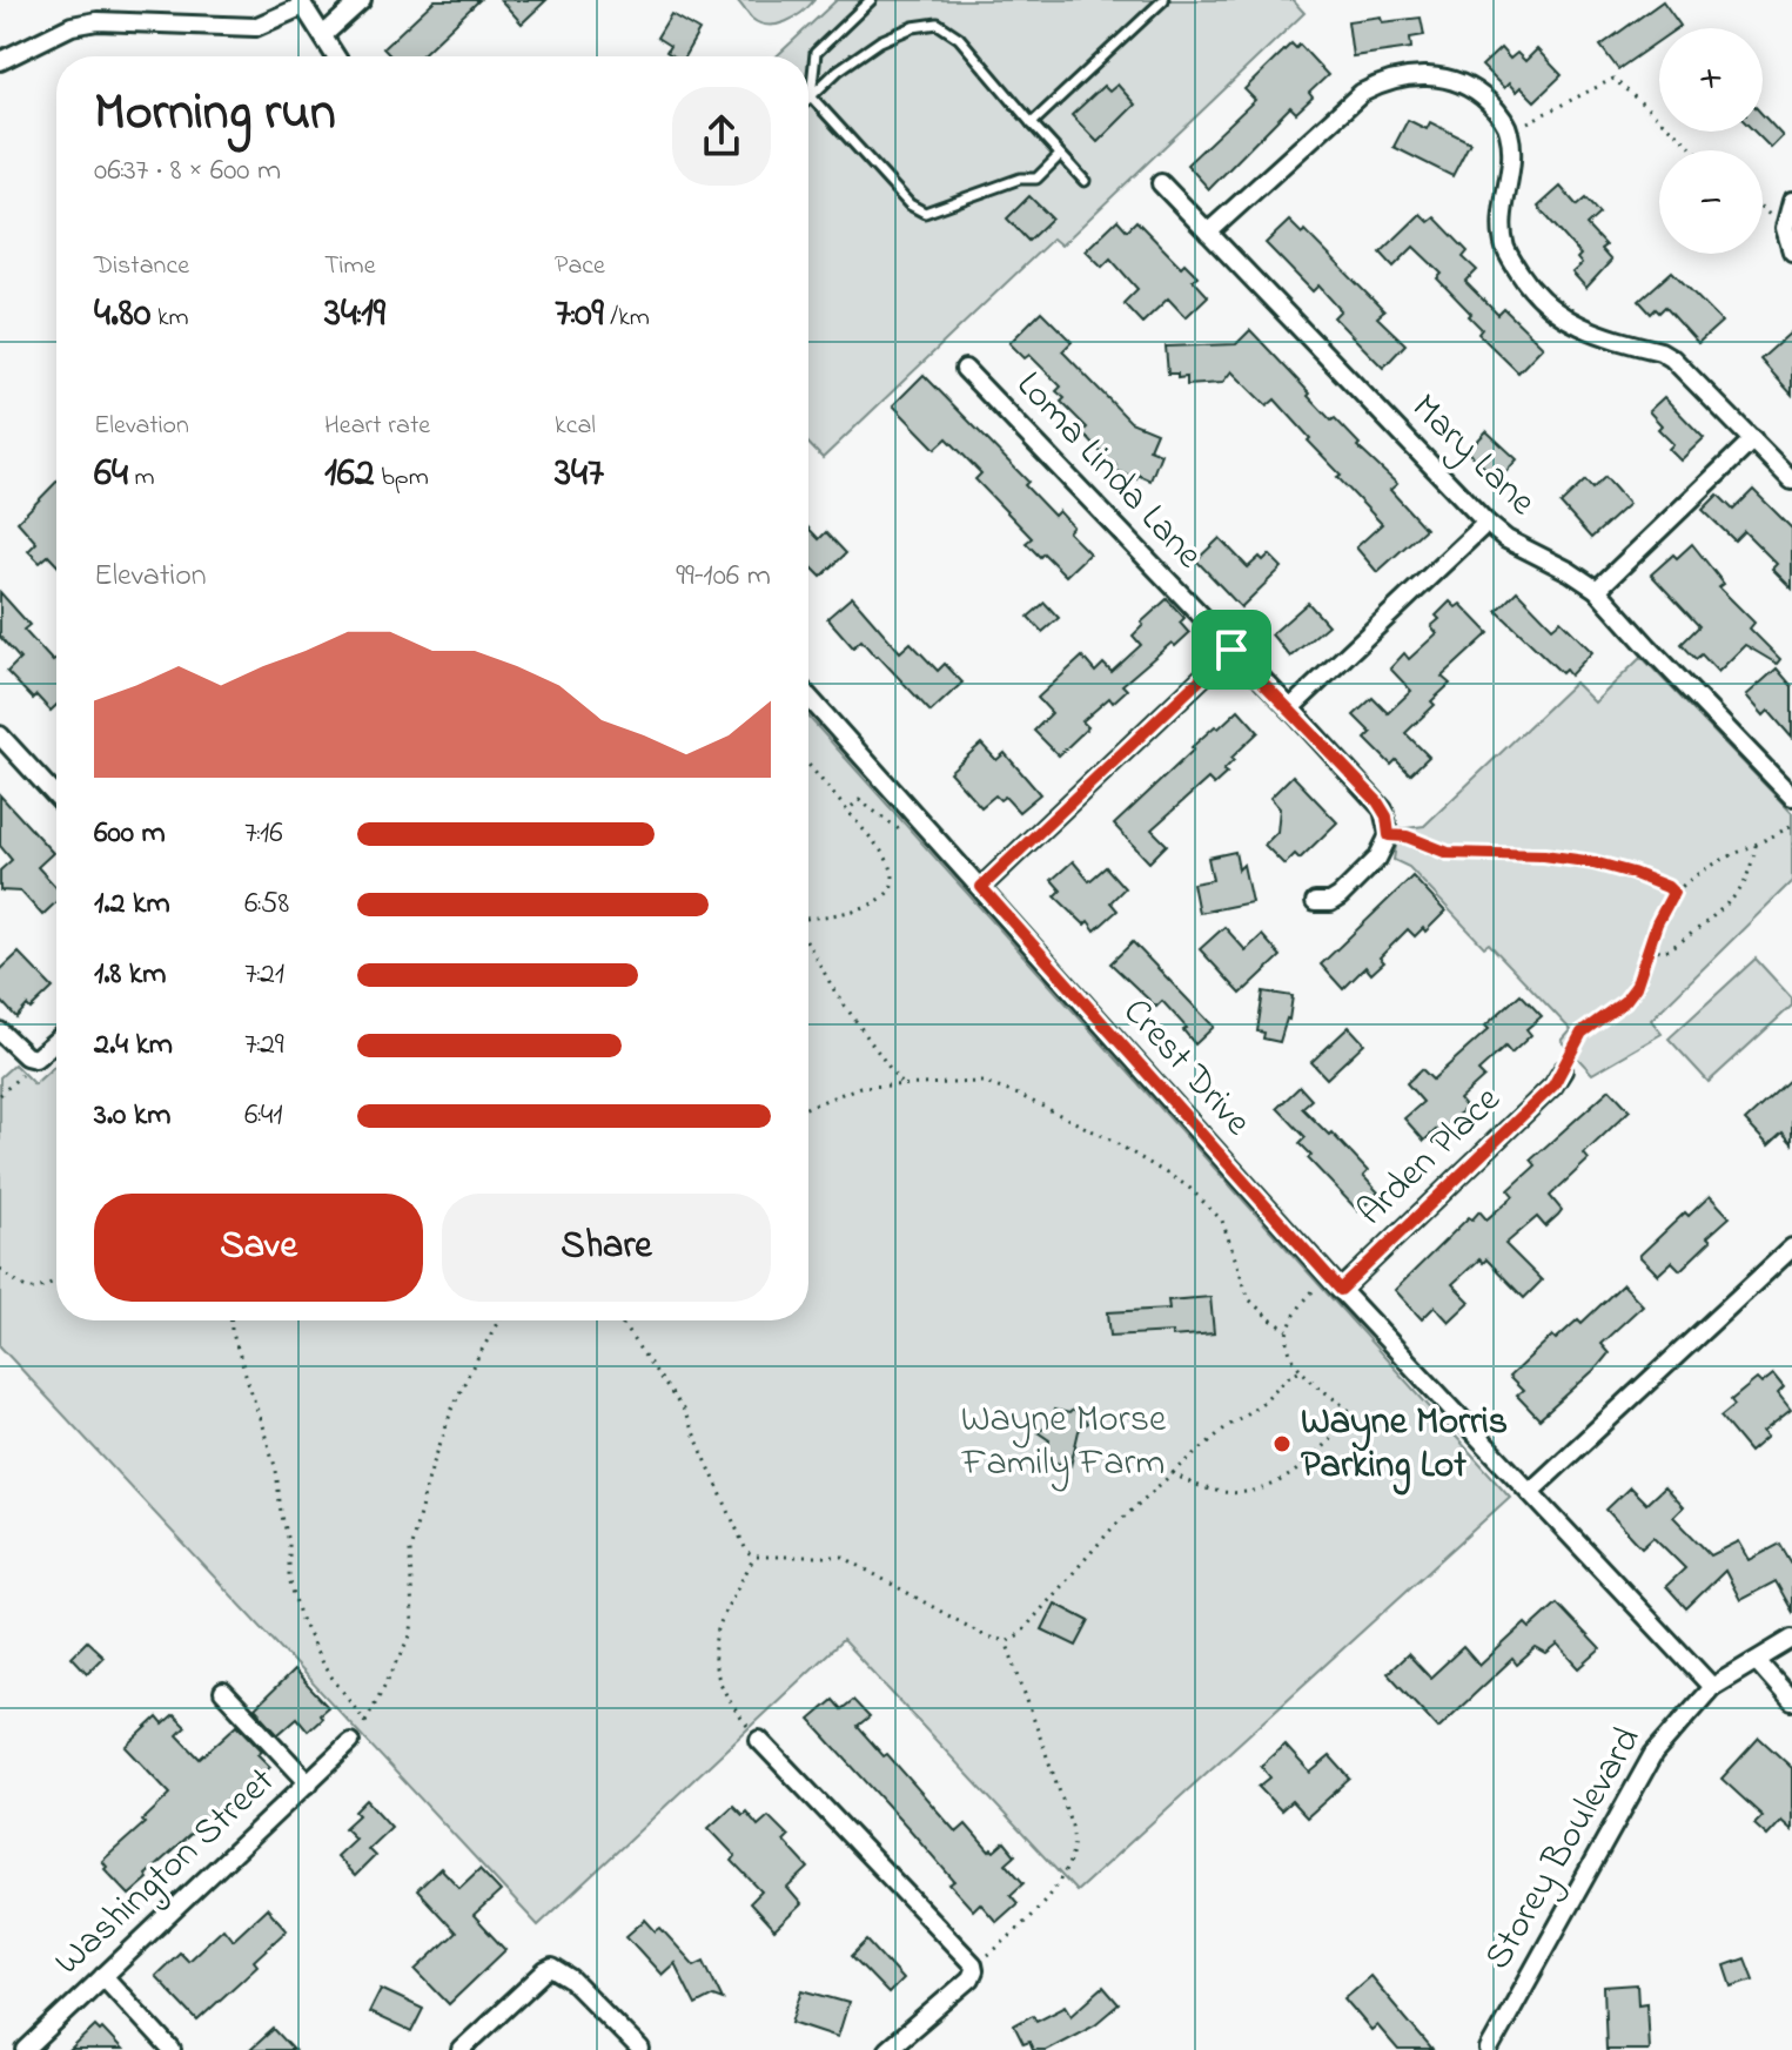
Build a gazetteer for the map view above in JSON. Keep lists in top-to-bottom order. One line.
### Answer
{"streets":{"street":["Mary Lane","Loma Linda Lane","Crest Drive","Arden Place","Storey Boulevard","Washington Street"]},"crossings":[["Crest Drive","Arden Place"],["Crest Drive","Storey Boulevard"]],"parks":["Wayne Morse Family Farm"],"places":["Wayne Morris Parking Lot"],"page":{"map_buttons":["+","−"],"heading":["Morning run","06:37 · 8 × 600 m"],"stats":[["Distance","4.80 km"],["Time","34:19"],["Pace","7:09 /km"],["Elevation","64 m"],["Heart rate","162 bpm"],["kcal","347"]],"chart":["Elevation","99–106 m"],"list":[{"name":"600 m","note":"7:16"},{"name":"1.2 km","note":"6:58"},{"name":"1.8 km","note":"7:21"},{"name":"2.4 km","note":"7:29"},{"name":"3.0 km","note":"6:41"}],"buttons":["Save","Share"]}}
